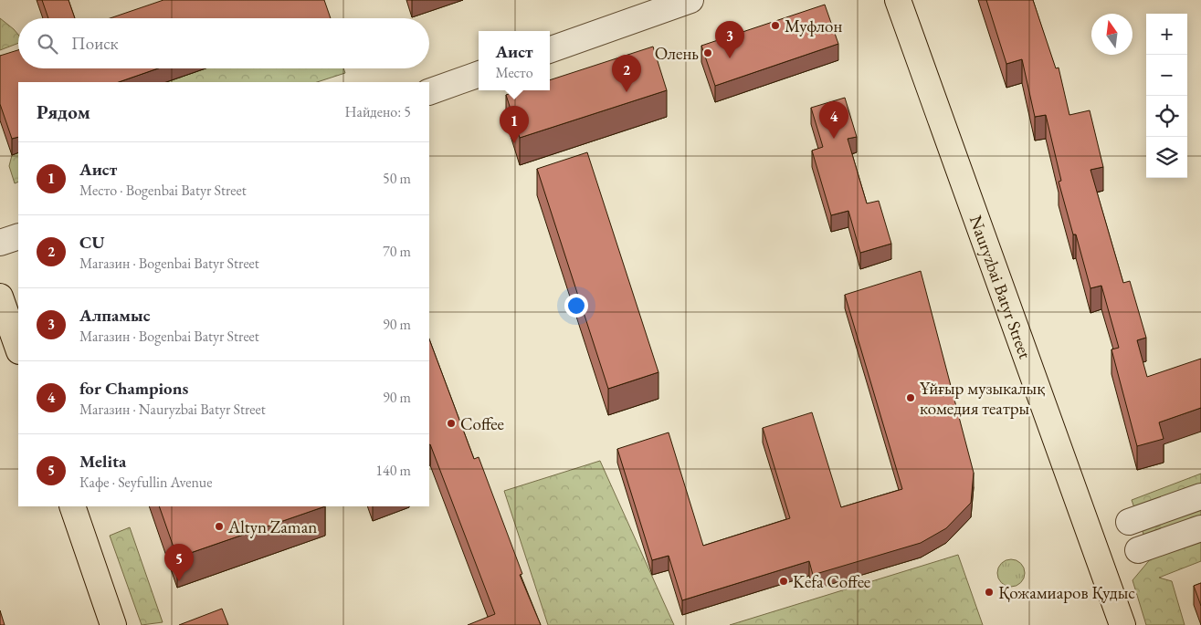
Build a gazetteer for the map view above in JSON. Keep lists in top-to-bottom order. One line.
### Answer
{"streets":{"main road":["Nauryzbai Batyr Street"]},"places":["Муфлон","Олень","Ұйғыр музыкалық комедия театры","Coffee","Altyn Zaman","Kefa Coffee","Қожамиаров Қудыс"],"north":"top","page":{"map_buttons":["+","−"],"search":"Поиск","pins":["3","2","4","1","5"],"popup":["Аист","Место"],"heading":["Рядом","Найдено: 5"],"list":[{"mark":"1","name":"Аист","note":"Место · Bogenbai Batyr Street","value":"50 m"},{"mark":"2","name":"CU","note":"Магазин · Bogenbai Batyr Street","value":"70 m"},{"mark":"3","name":"Алпамыс","note":"Магазин · Bogenbai Batyr Street","value":"90 m"},{"mark":"4","name":"for Champions","note":"Магазин · Nauryzbai Batyr Street","value":"90 m"},{"mark":"5","name":"Melita","note":"Кафе · Seyfullin Avenue","value":"140 m"}]}}
